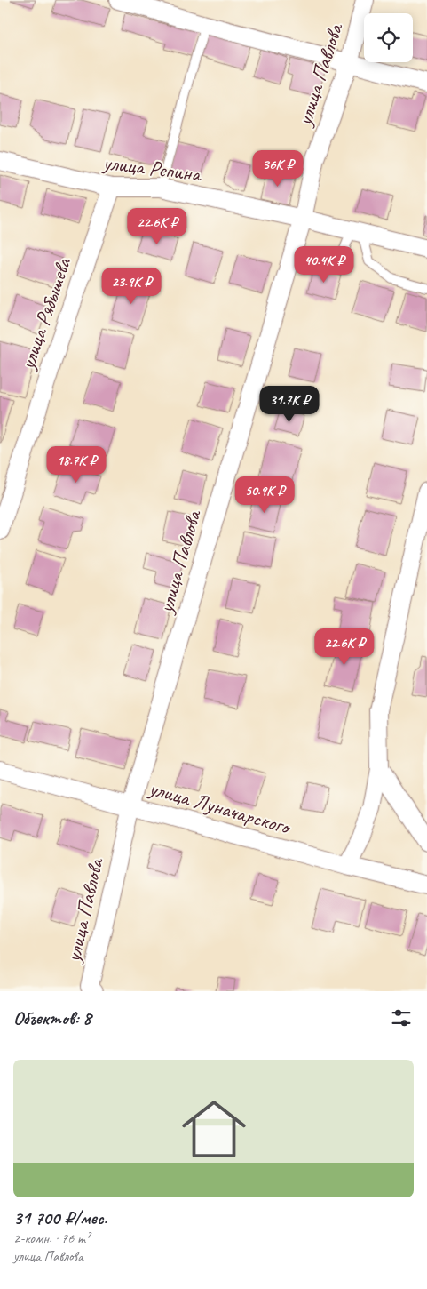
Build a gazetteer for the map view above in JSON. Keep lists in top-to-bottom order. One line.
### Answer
{"streets":{"street":["улица Павлова","улица Репина","улица Рябышева","улица Луначарского"]},"crossings":[["улица Павлова","улица Репина"],["улица Павлова","улица Луначарского"],["улица Репина","улица Рябышева"]],"page":{"price":["36K ₽","22.6K ₽","40.4K ₽","23.9K ₽","31.7K ₽","18.7K ₽","50.9K ₽","22.6K ₽"],"heading":"Объектов: 8","list":[{"name":"31 700 ₽/мес.","note":"2-комн. · 76 m² · улица Павлова"}]}}
